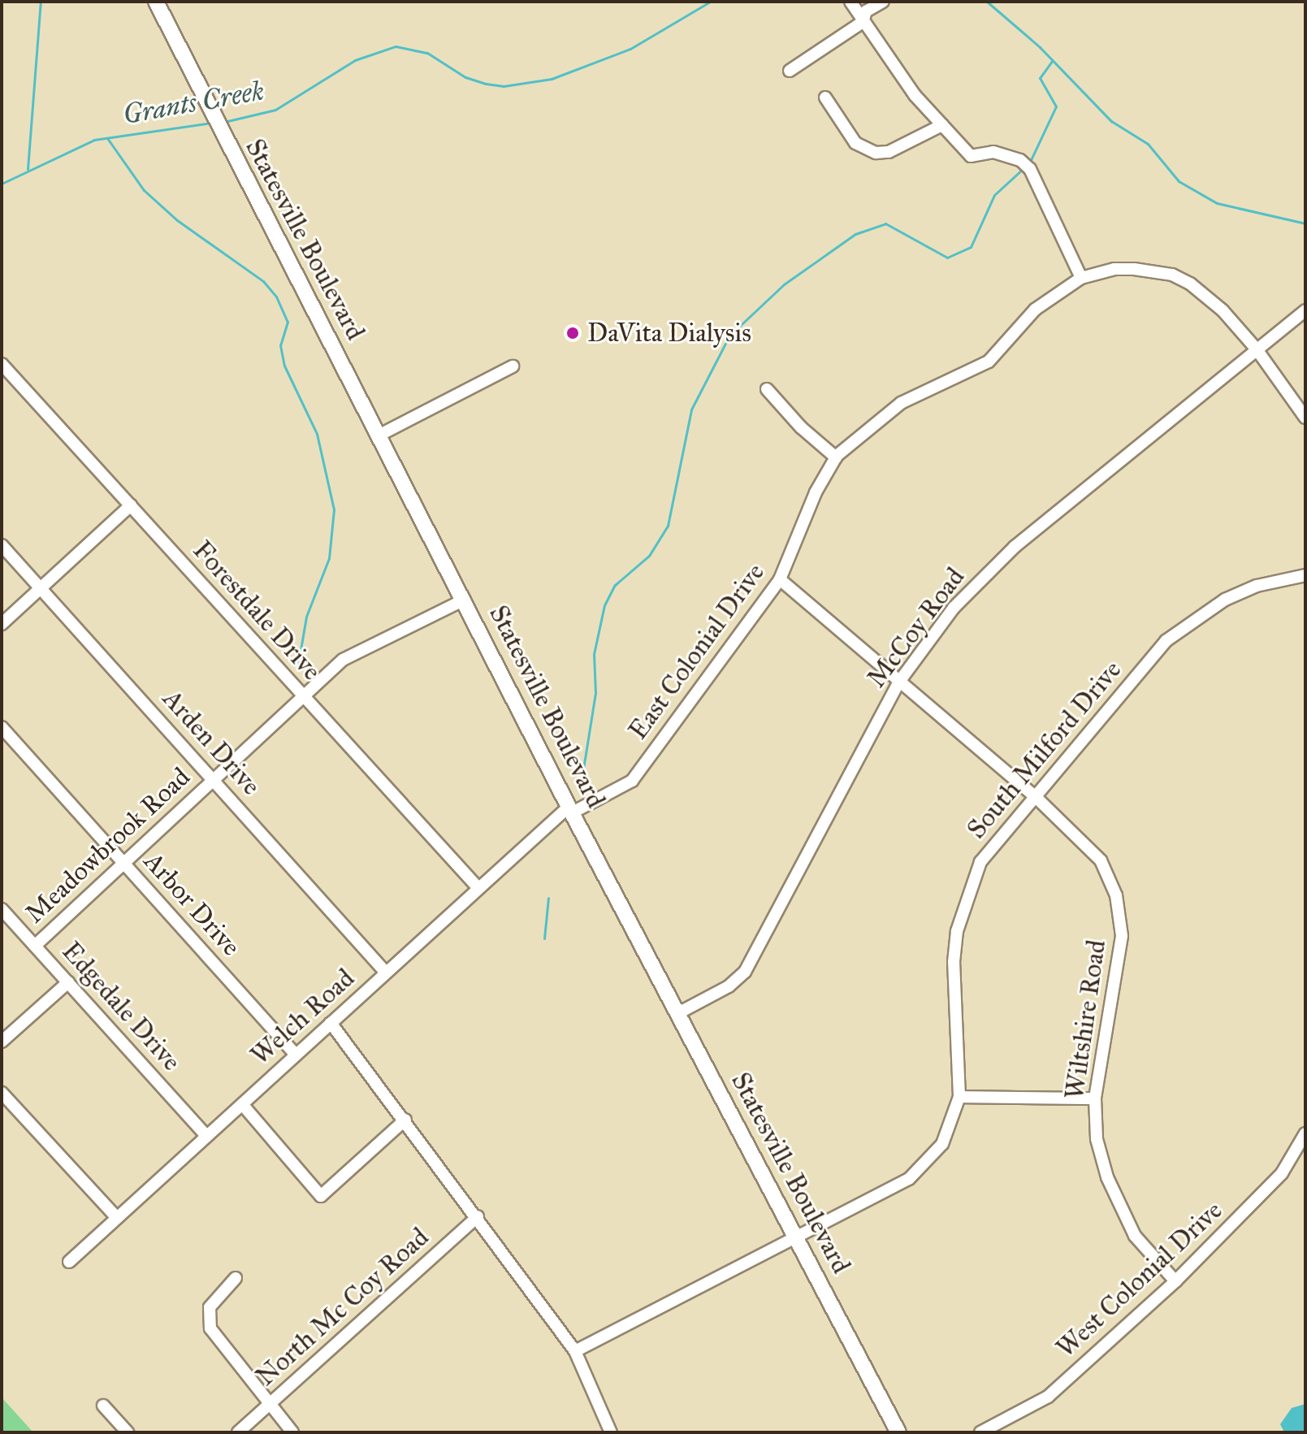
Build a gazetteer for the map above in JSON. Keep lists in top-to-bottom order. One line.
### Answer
{"streets":{"main road":["Statesville Boulevard"],"street":["Forestdale Drive","McCoy Road","East Colonial Drive","Arden Drive","South Milford Drive","Meadowbrook Road","Arbor Drive","Edgedale Drive","Welch Road","Wiltshire Road","West Colonial Drive","North Mc Coy Road"]},"crossings":[["Statesville Boulevard","McCoy Road"],["Statesville Boulevard","East Colonial Drive"],["Statesville Boulevard","South Milford Drive"],["Statesville Boulevard","Meadowbrook Road"],["Statesville Boulevard","Welch Road"],["Forestdale Drive","Meadowbrook Road"],["Forestdale Drive","Welch Road"],["McCoy Road","East Colonial Drive"],["McCoy Road","Wiltshire Road"],["East Colonial Drive","Welch Road"],["East Colonial Drive","Wiltshire Road"],["Arden Drive","Meadowbrook Road"],["Arden Drive","Welch Road"],["South Milford Drive","Wiltshire Road"],["Meadowbrook Road","Arbor Drive"],["Meadowbrook Road","Edgedale Drive"],["Arbor Drive","Welch Road"],["Edgedale Drive","Welch Road"],["Wiltshire Road","West Colonial Drive"]],"water":["Grants Creek"],"places":["DaVita Dialysis"]}
